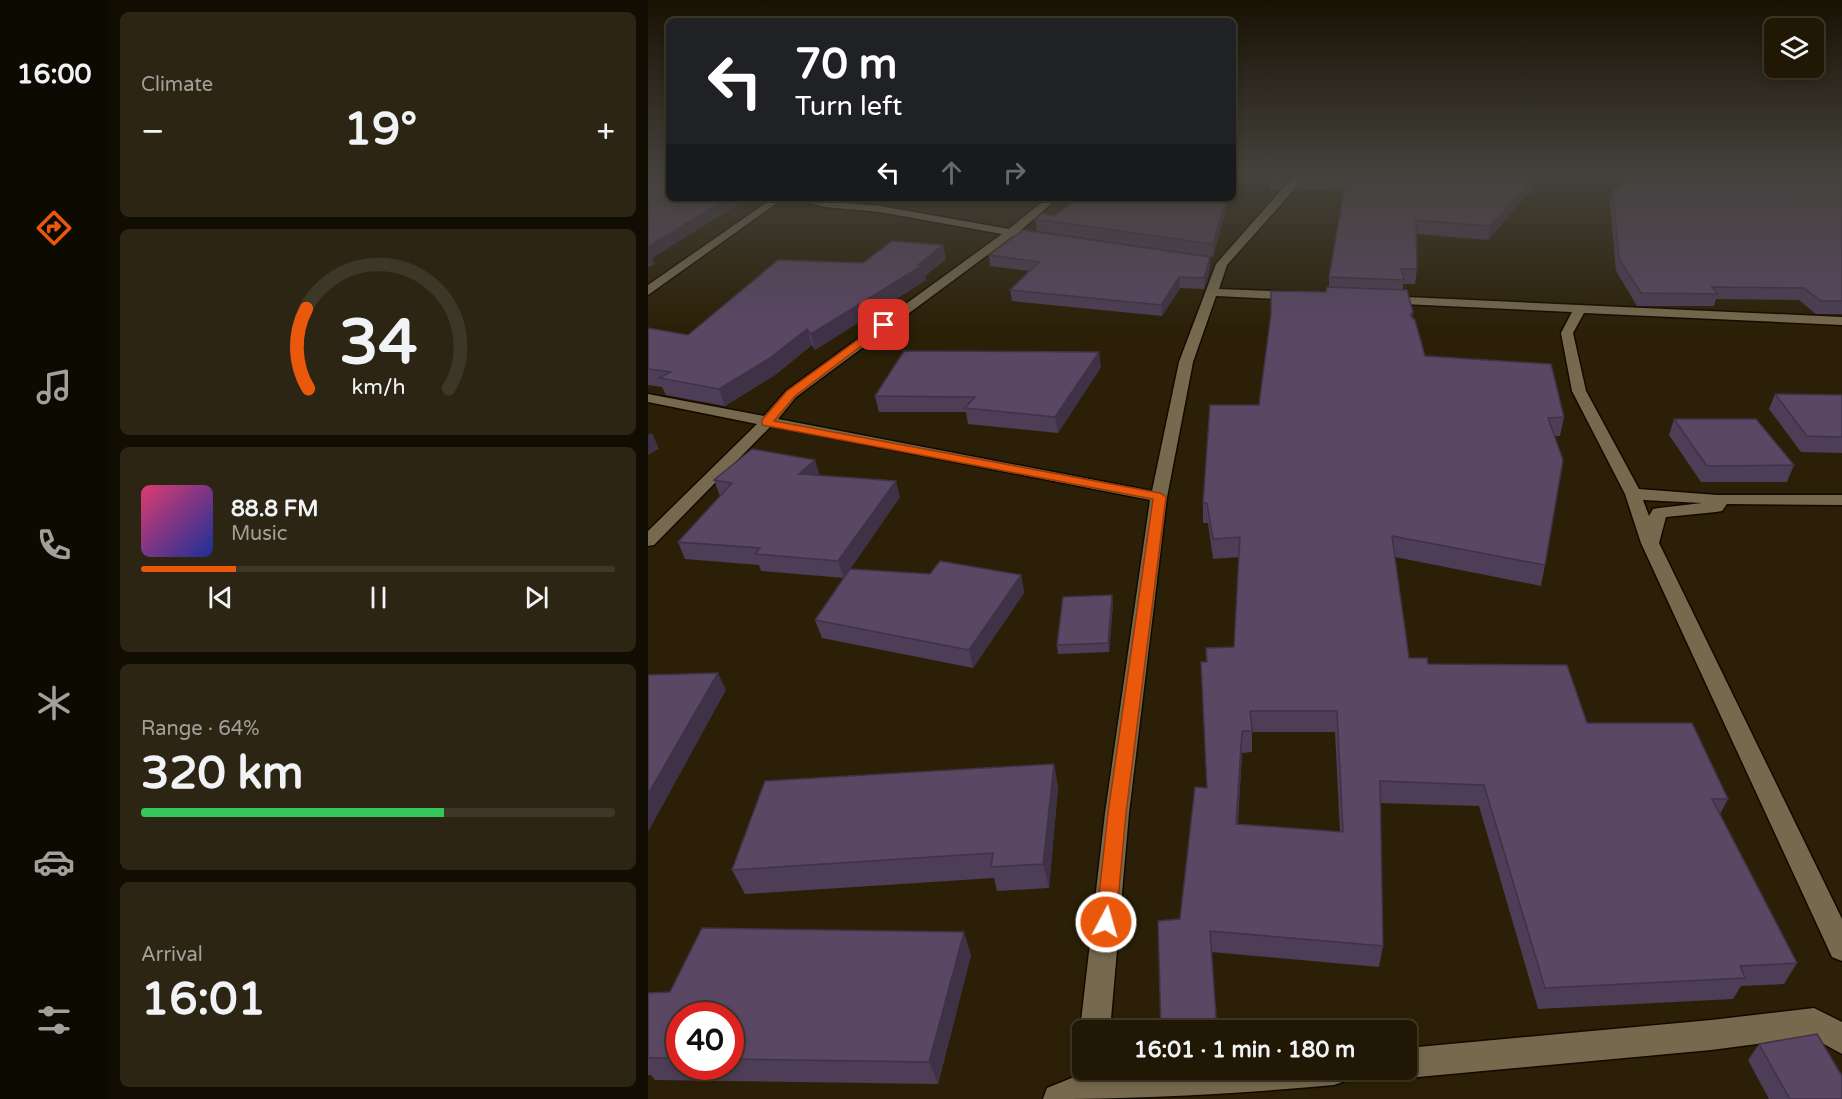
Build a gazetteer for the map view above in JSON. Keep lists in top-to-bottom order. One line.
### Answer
{"page":{"tabs":"16:00","tile":["Climate",["Range · 64%","320 km"],["Arrival","16:01"]],"turn":["70 m","Turn left"],"heat":["−","19°","+"],"song":["88.8 FM","Music"],"limit":"40","trip":"16:01 · 1 min · 180 m","gauge":["34","km/h"]}}
